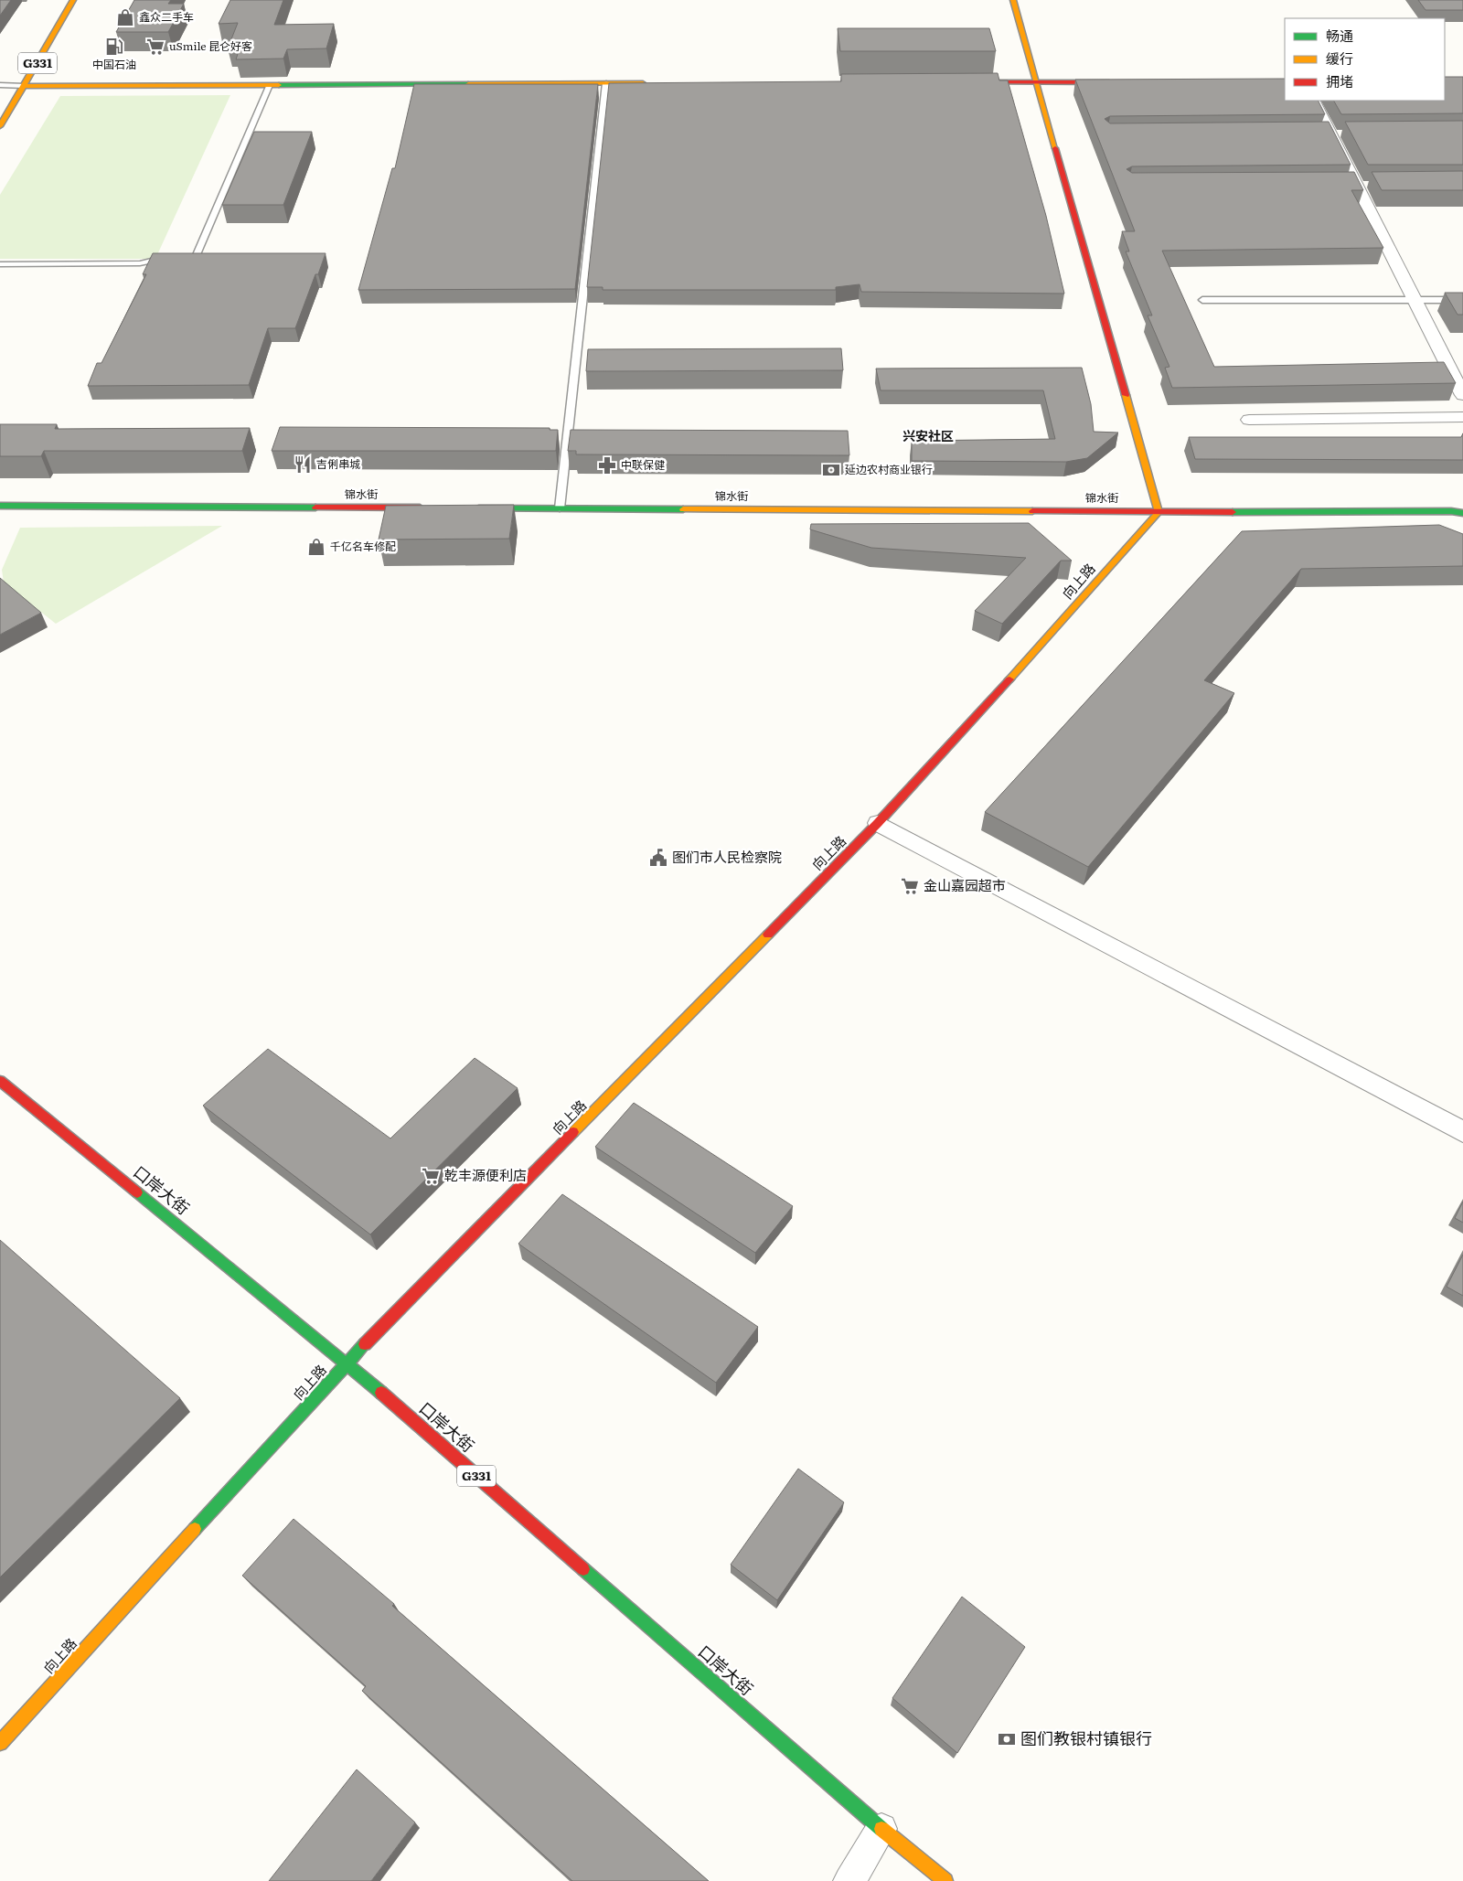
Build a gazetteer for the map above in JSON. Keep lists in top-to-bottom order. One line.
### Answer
{"streets":{"main road":["G331","锦水街","向上路","口岸大街"]},"crossings":[["锦水街","向上路"],["向上路","口岸大街"]],"districts":["兴安社区"],"places":{"shop":["鑫众二手车","千亿名车修配"],"fuel station":["中国石油"],"supermarket":["uSmile 昆仑好客","金山嘉园超市","乾丰源便利店"],"restaurant":["吉俐串城"],"pharmacy":["中联保健"],"bank":["延边农村商业银行","图们教银村镇银行"],"public building":["图们市人民检察院"]},"legend":["畅通","缓行","拥堵"]}
